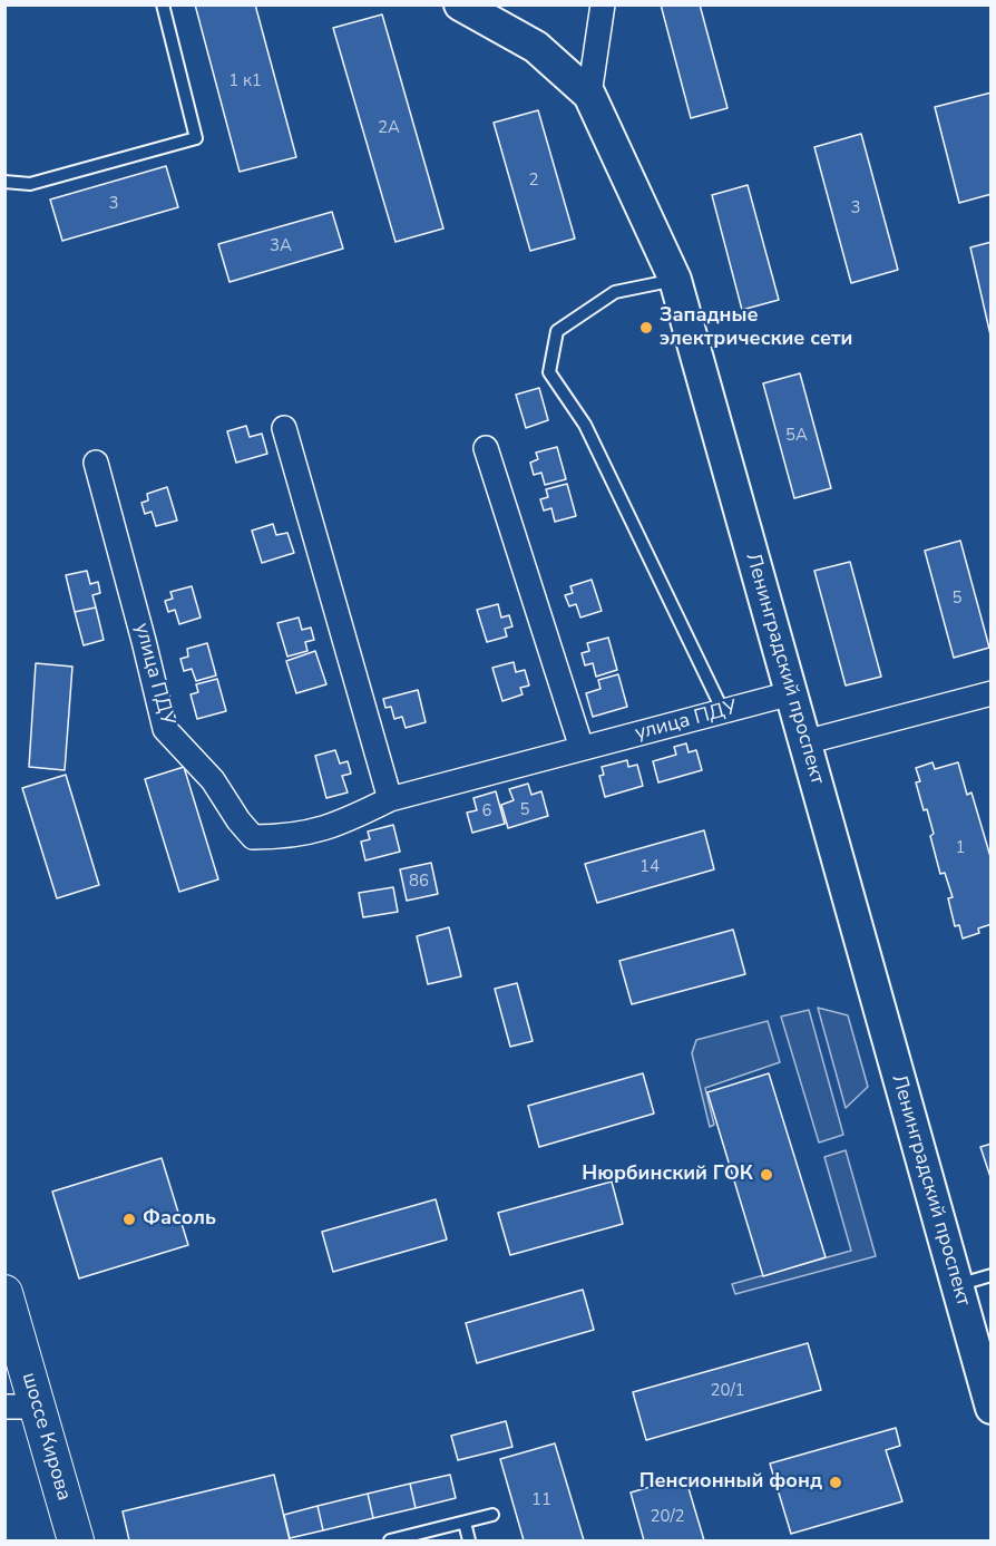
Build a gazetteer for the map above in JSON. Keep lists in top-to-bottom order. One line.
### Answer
{"streets":{"main road":["Ленинградский проспект","шоссе Кирова"],"street":["улица ПДУ"]},"crossings":[["Ленинградский проспект","улица ПДУ"]],"places":["Западные электрические сети","Нюрбинский ГОК","Фасоль","Пенсионный фонд"],"house_numbers":["1 к1","2А","2","3","3","3А","5А","5","5","6","1","14","86","20/1","11","20/2"]}
